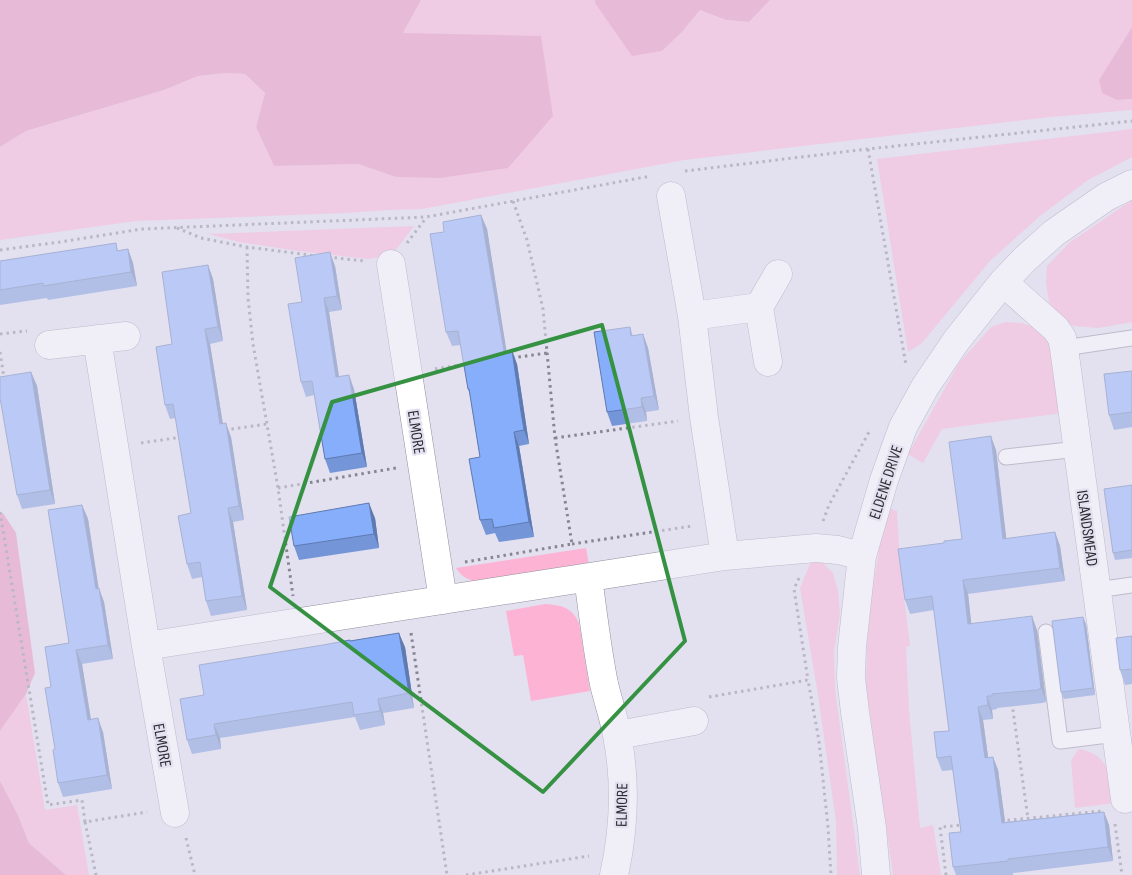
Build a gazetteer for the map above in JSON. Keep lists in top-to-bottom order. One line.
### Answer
{"streets":{"street":["ELMORE","ELDENE DRIVE","ISLANDSMEAD"]},"crossings":[["ELDENE DRIVE","ISLANDSMEAD"]]}
